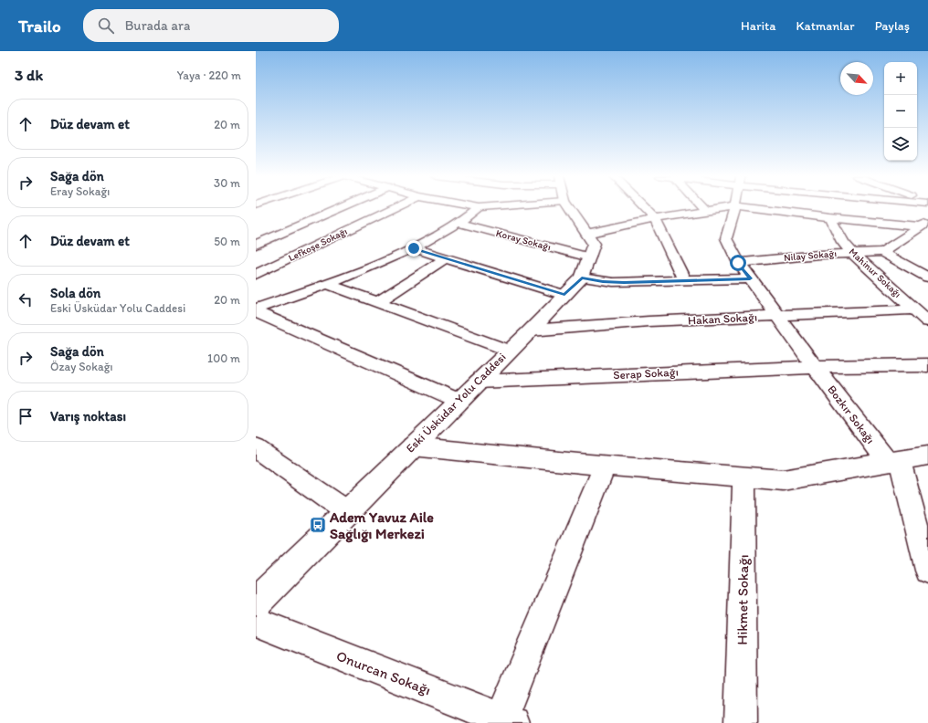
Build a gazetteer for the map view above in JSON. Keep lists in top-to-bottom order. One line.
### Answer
{"streets":{"street":["Koray Sokağı","Lefkoşe Sokağı","Nilay Sokağı","Mahinur Sokağı","Hakan Sokağı","Serap Sokağı","Eski Üsküdar Yolu Caddesi","Bozkır Sokağı","Hikmet Sokağı","Onurcan Sokağı"]},"crossings":[["Koray Sokağı","Eski Üsküdar Yolu Caddesi"],["Nilay Sokağı","Mahinur Sokağı"],["Nilay Sokağı","Bozkır Sokağı"],["Mahinur Sokağı","Hakan Sokağı"],["Hakan Sokağı","Eski Üsküdar Yolu Caddesi"],["Hakan Sokağı","Bozkır Sokağı"],["Serap Sokağı","Eski Üsküdar Yolu Caddesi"],["Serap Sokağı","Bozkır Sokağı"]],"places":{"bus stop":["Adem Yavuz Aile Sağlığı Merkezi"]},"north":"bottom right","page":{"header":"Trailo","search":"Burada ara","nav":["Harita","Katmanlar","Paylaş"],"heading":["3 dk","Yaya · 220 m"],"map_buttons":["+","−"],"list":[["Düz devam et","20 m"],["Sağa dön","Eray Sokağı","30 m"],["Düz devam et","50 m"],["Sola dön","Eski Üsküdar Yolu Caddesi","20 m"],["Sağa dön","Özay Sokağı","100 m"],"Varış noktası"]}}
